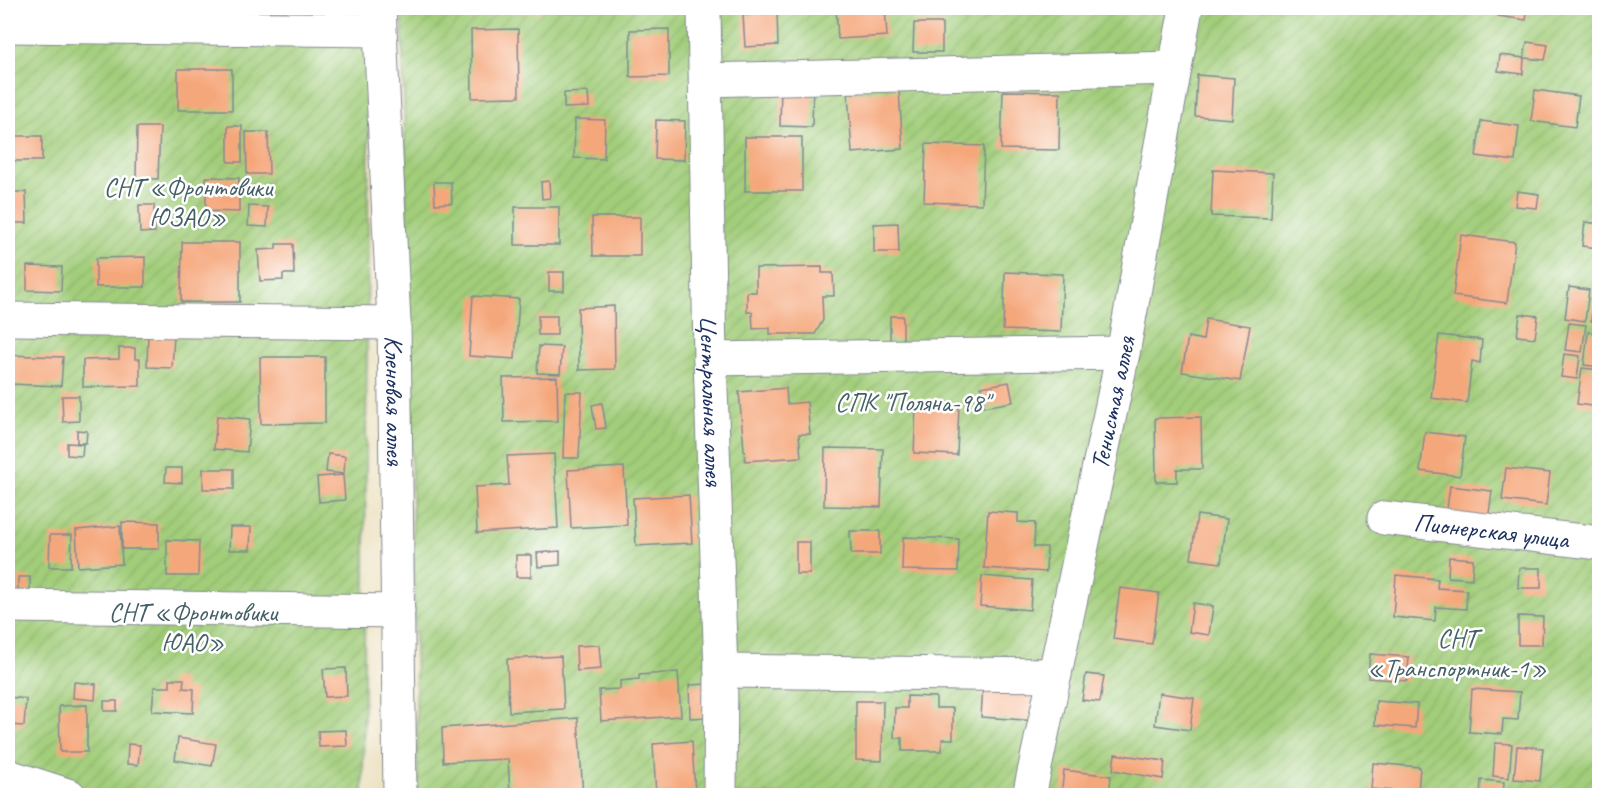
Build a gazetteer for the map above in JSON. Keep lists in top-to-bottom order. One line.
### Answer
{"streets":{"street":["Кленовая аллея","Центральная аллея","Тенистая аллея","Пионерская улица"]},"parks":["СНТ «Фронтовики ЮЗАО»","СПК \"Поляна-98\"","СНТ «Фронтовики ЮАО»","СНТ «Транспортник-1»"]}
